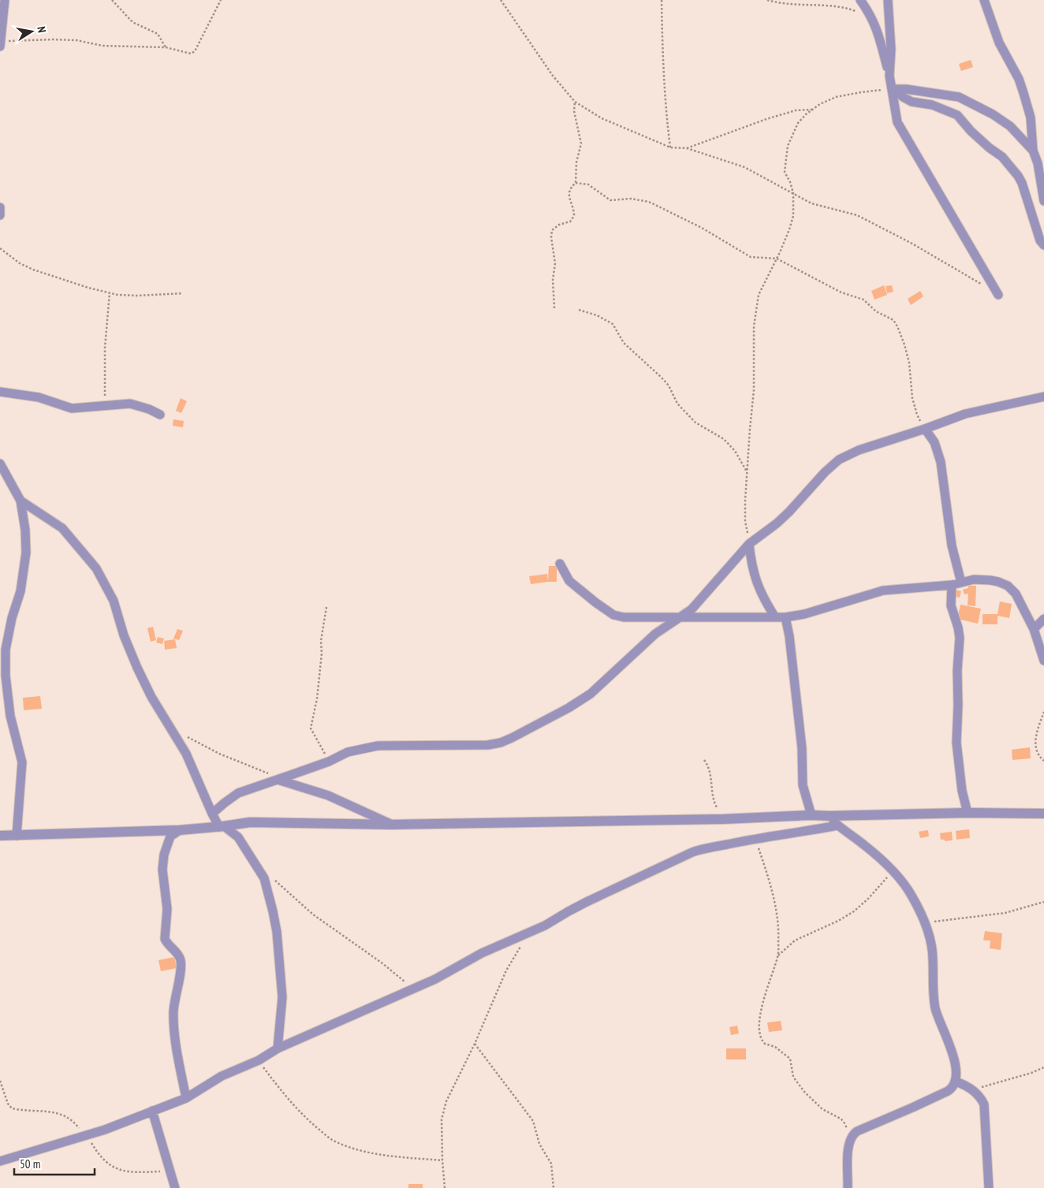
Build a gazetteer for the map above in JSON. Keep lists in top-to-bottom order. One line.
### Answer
{"scale_bar":"50 m","north":"right"}
